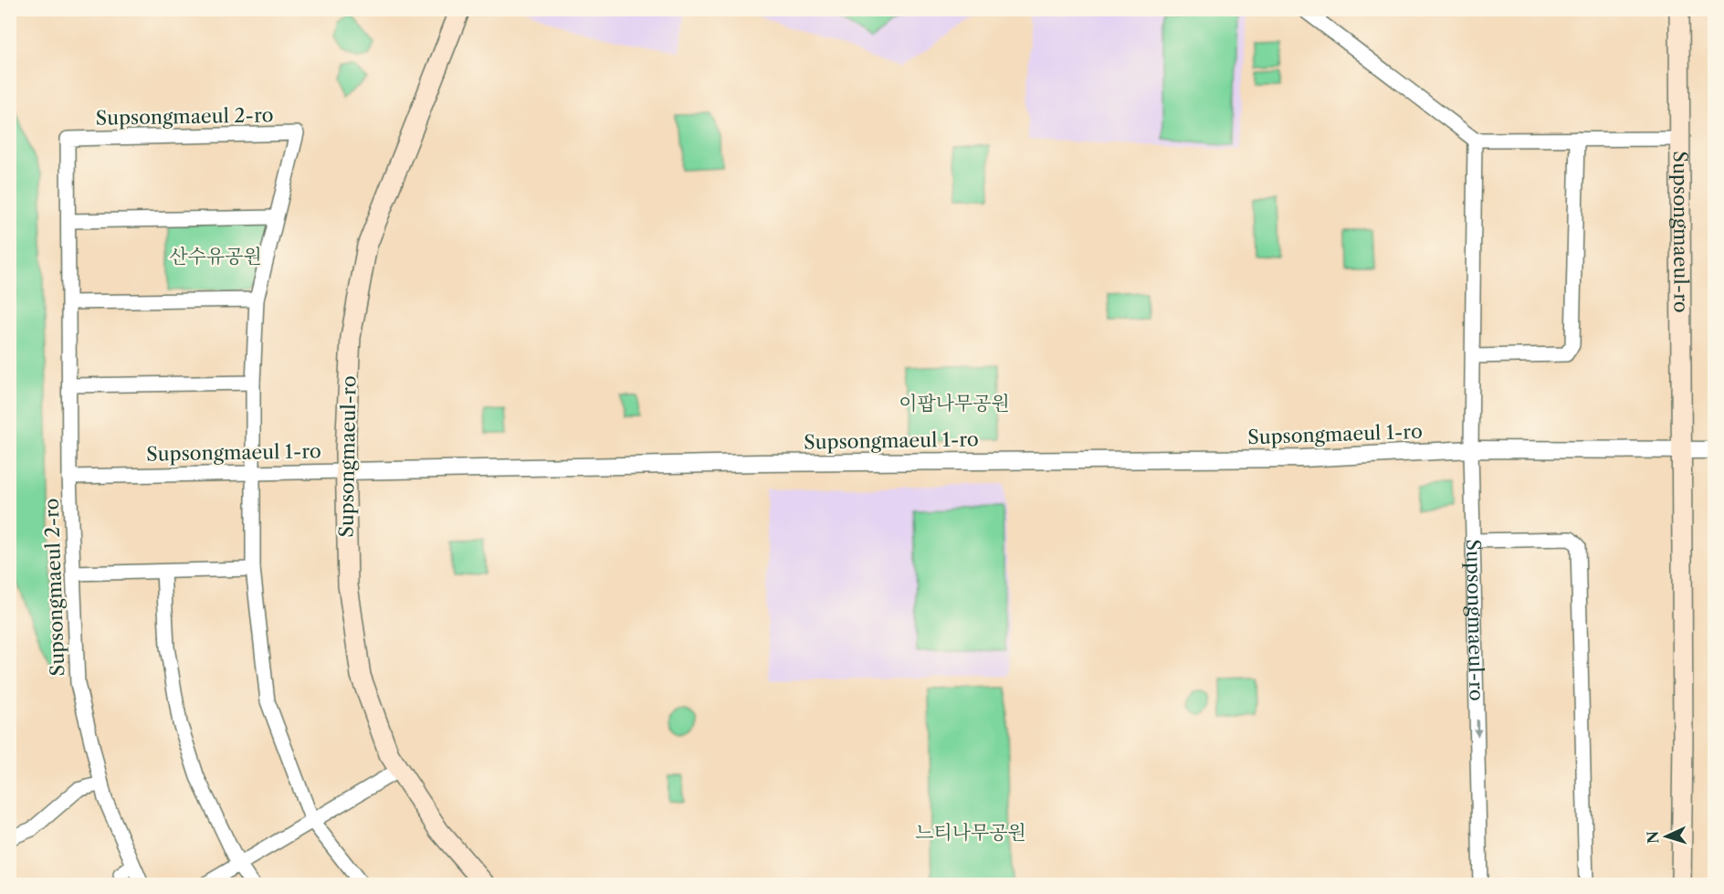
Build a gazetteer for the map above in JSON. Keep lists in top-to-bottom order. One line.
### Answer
{"streets":{"main road":["Supsongmaeul-ro"],"street":["Supsongmaeul 2-ro","Supsongmaeul 1-ro"]},"crossings":[["Supsongmaeul 2-ro","Supsongmaeul 1-ro"],["Supsongmaeul-ro","Supsongmaeul 1-ro"]],"parks":["산수유공원","이팝나무공원","느티나무공원"],"north":"left"}
